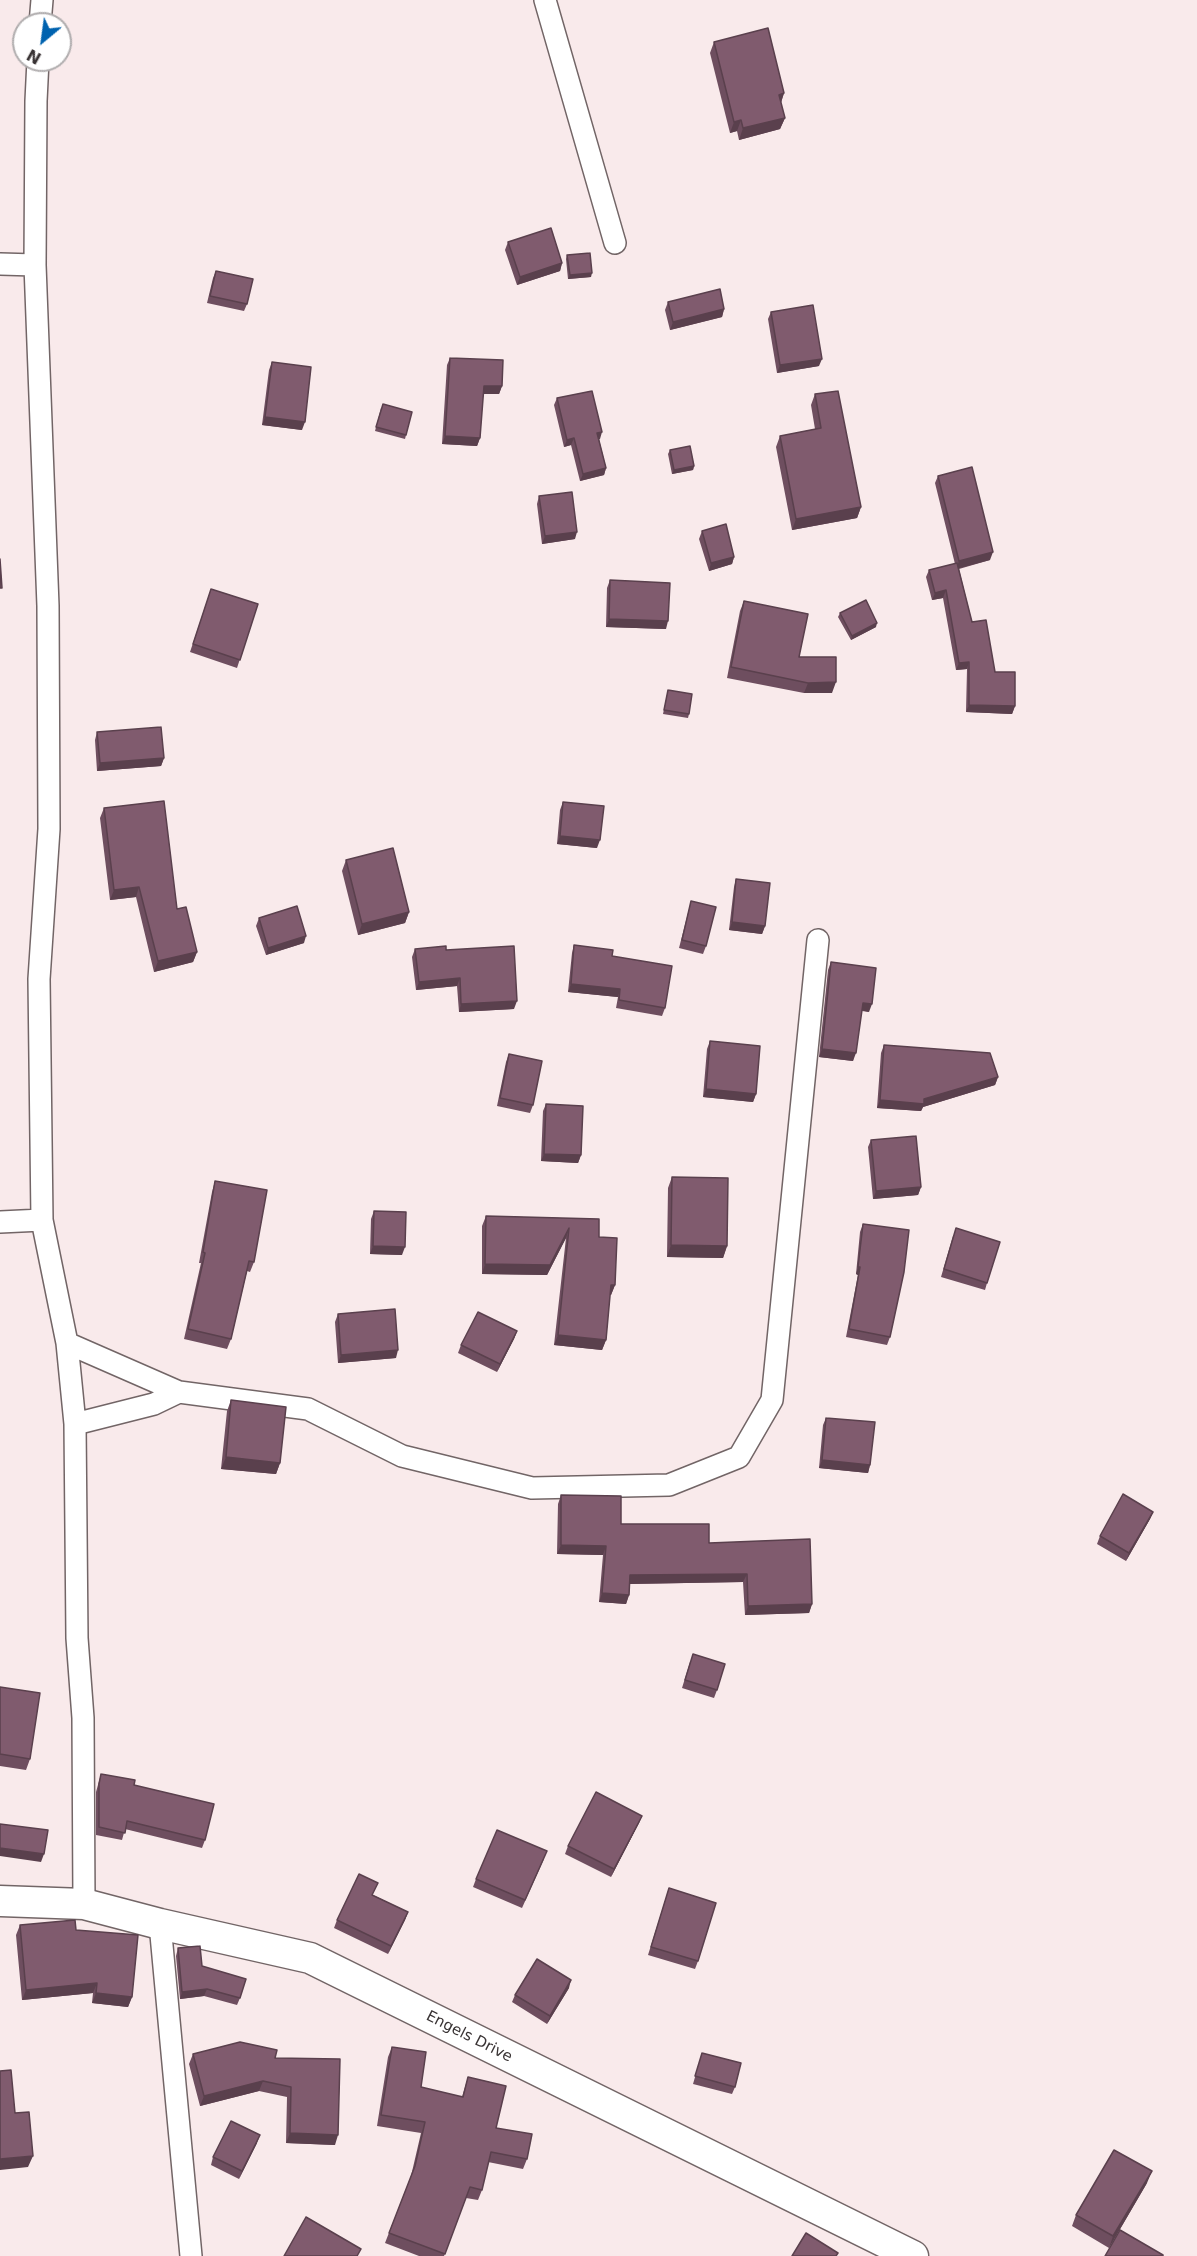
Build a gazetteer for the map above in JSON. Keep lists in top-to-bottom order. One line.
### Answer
{"streets":{"street":["Engels Drive"]},"north":"bottom left"}
